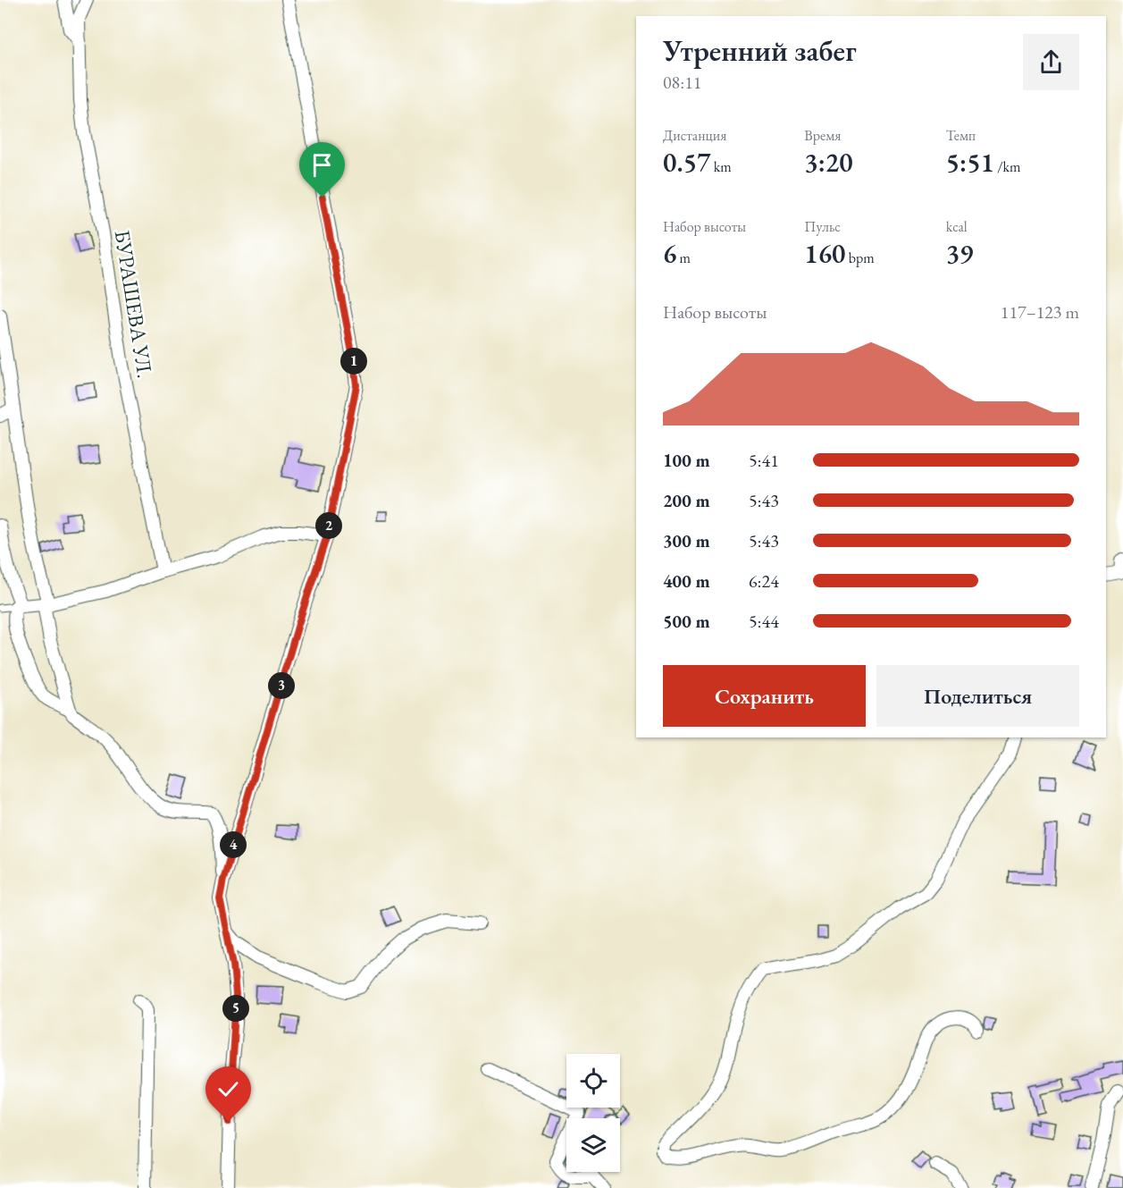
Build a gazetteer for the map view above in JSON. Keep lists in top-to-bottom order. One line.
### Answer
{"streets":{"street":["БУРАШЕВА УЛ."]},"page":{"heading":["Утренний забег","08:11"],"stats":[["Дистанция","0.57 km"],["Время","3:20"],["Темп","5:51 /km"],["Набор высоты","6 m"],["Пульс","160 bpm"],["kcal","39"]],"chart":["Набор высоты","117–123 m"],"pins":["1","2","3","4","5"],"list":[{"name":"100 m","note":"5:41"},{"name":"200 m","note":"5:43"},{"name":"300 m","note":"5:43"},{"name":"400 m","note":"6:24"},{"name":"500 m","note":"5:44"}],"buttons":["Сохранить","Поделиться"]}}
